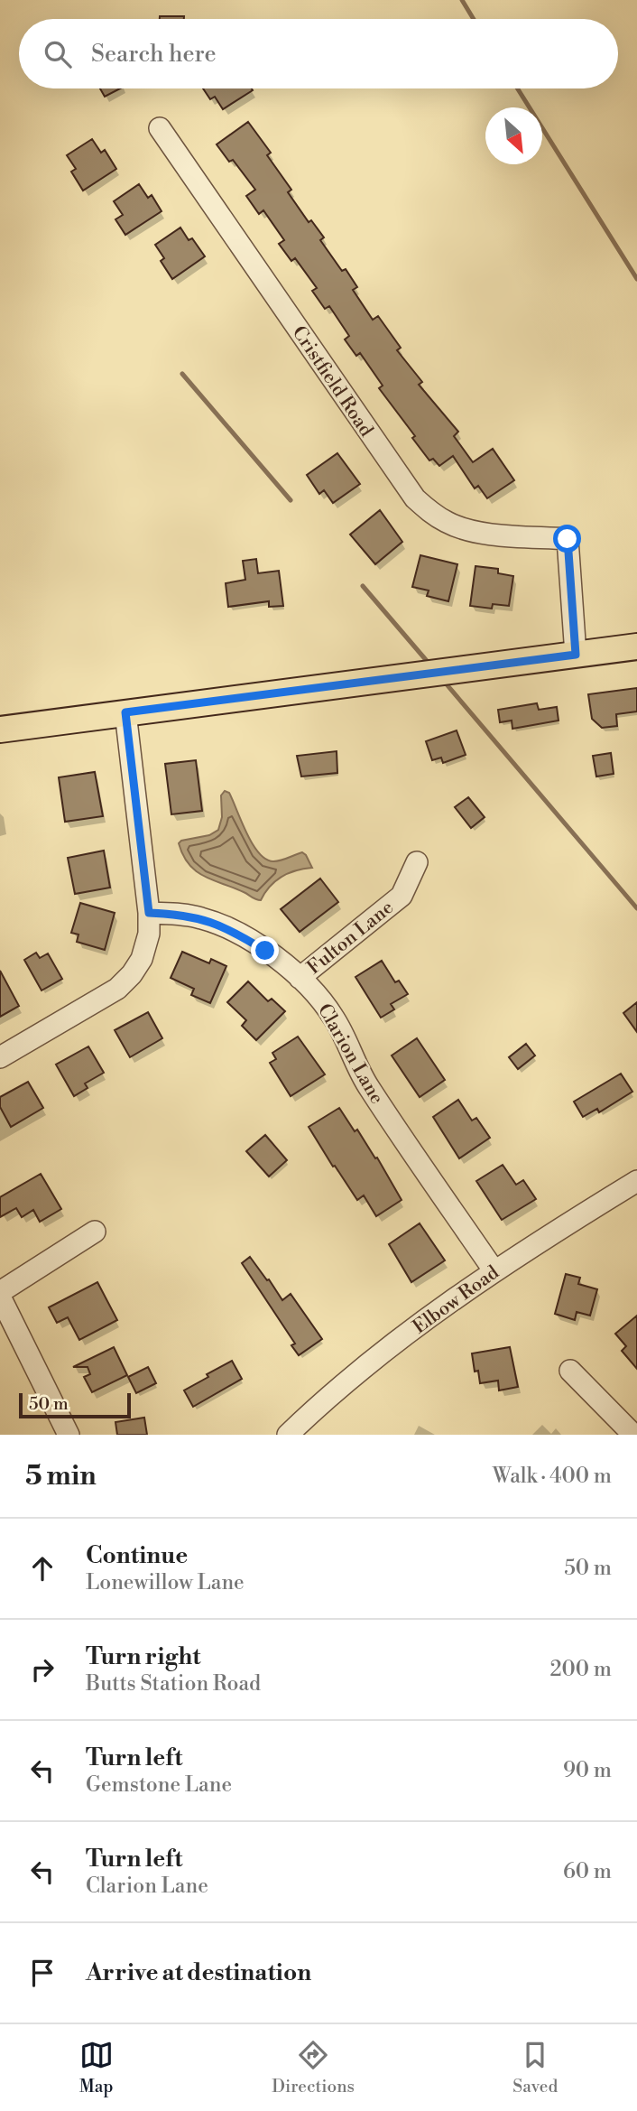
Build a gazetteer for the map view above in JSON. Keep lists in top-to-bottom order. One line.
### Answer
{"streets":{"street":["Cristfield Road","Fulton Lane","Clarion Lane","Elbow Road"]},"crossings":[["Fulton Lane","Clarion Lane"],["Clarion Lane","Elbow Road"]],"scale_bar":"50 m","north":"bottom right","page":{"search":"Search here","scale":"50 m","heading":["5 min","Walk · 400 m"],"list":[["Continue","Lonewillow Lane","50 m"],["Turn right","Butts Station Road","200 m"],["Turn left","Gemstone Lane","90 m"],["Turn left","Clarion Lane","60 m"],"Arrive at destination"],"nav":["Map","Directions","Saved"]}}
